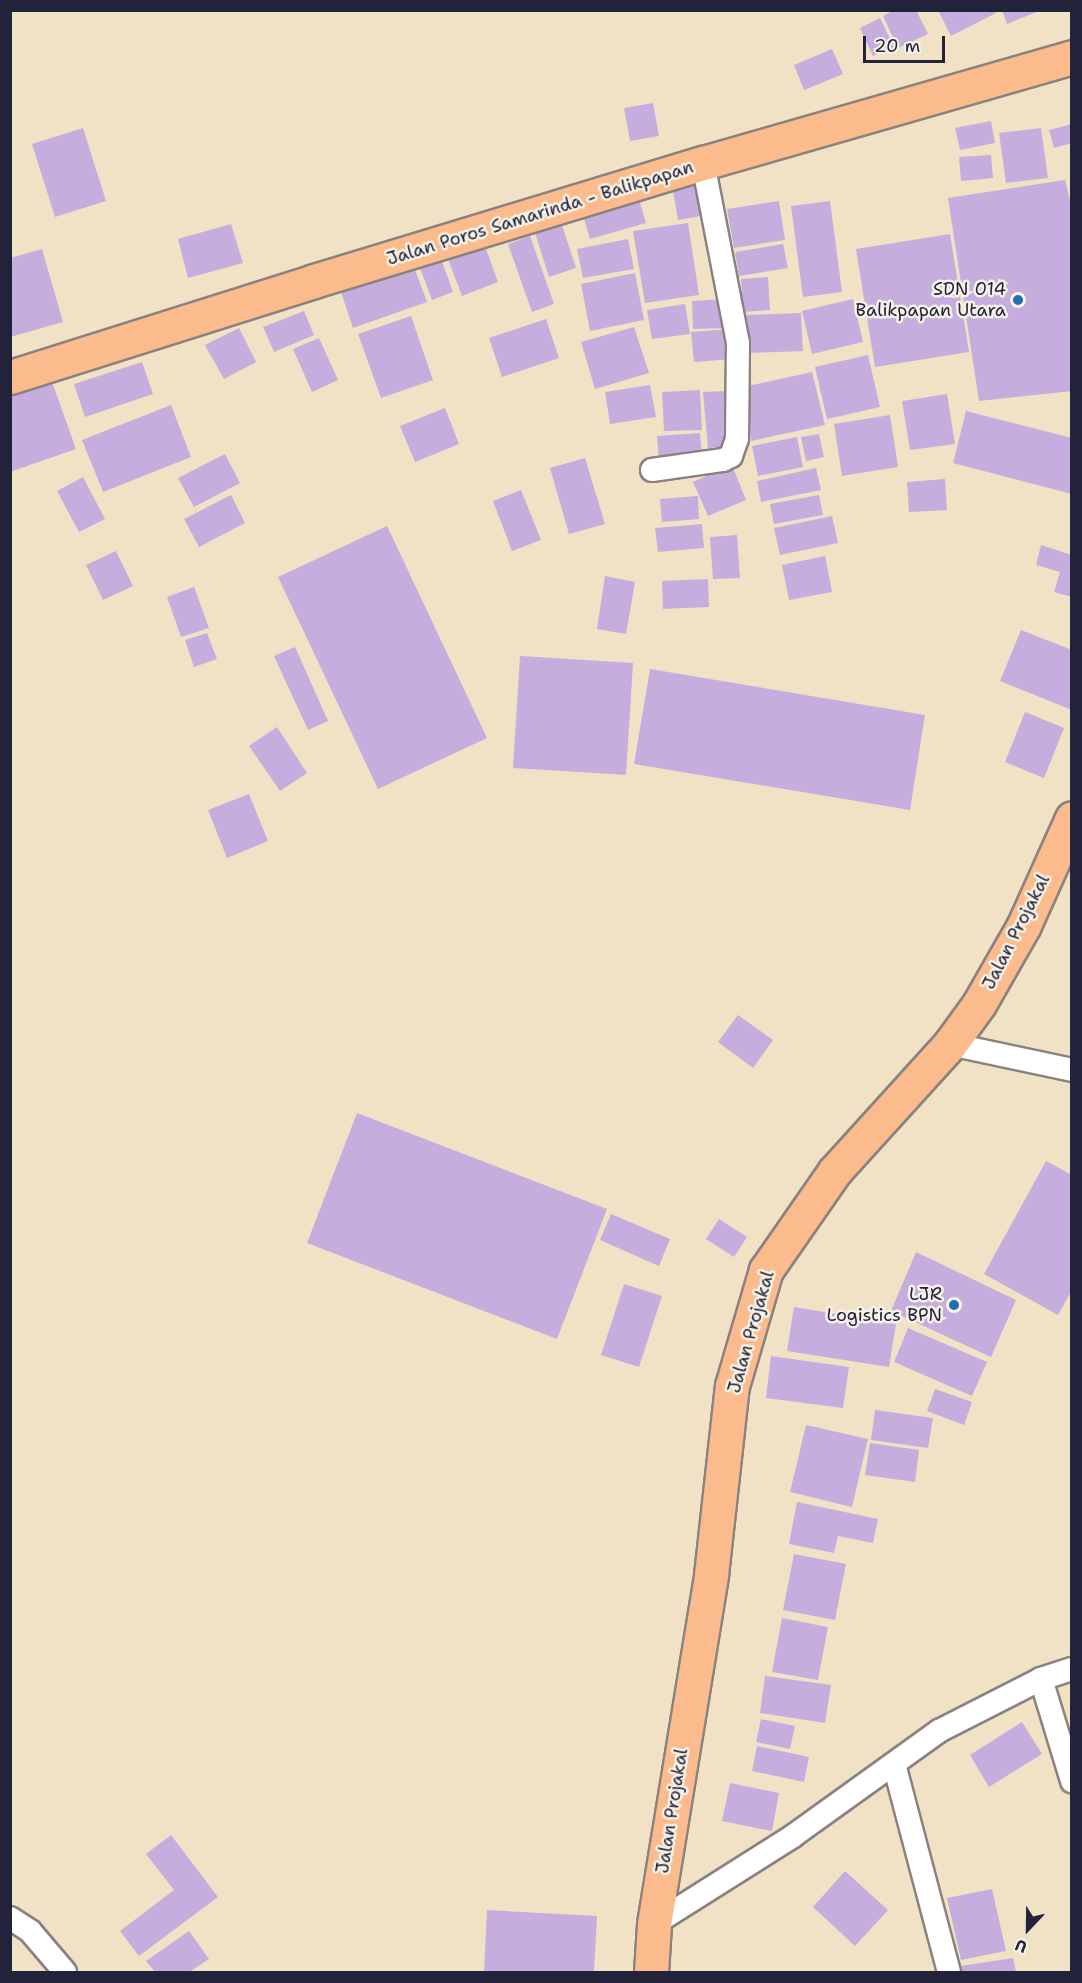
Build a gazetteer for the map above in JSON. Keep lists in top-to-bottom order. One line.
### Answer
{"streets":{"main road":["Jalan Poros Samarinda - Balikpapan","Jalan Projakal"]},"places":["SDN 014 Balikpapan Utara","LJR Logistics BPN"],"scale_bar":"20 m","north":"bottom"}
